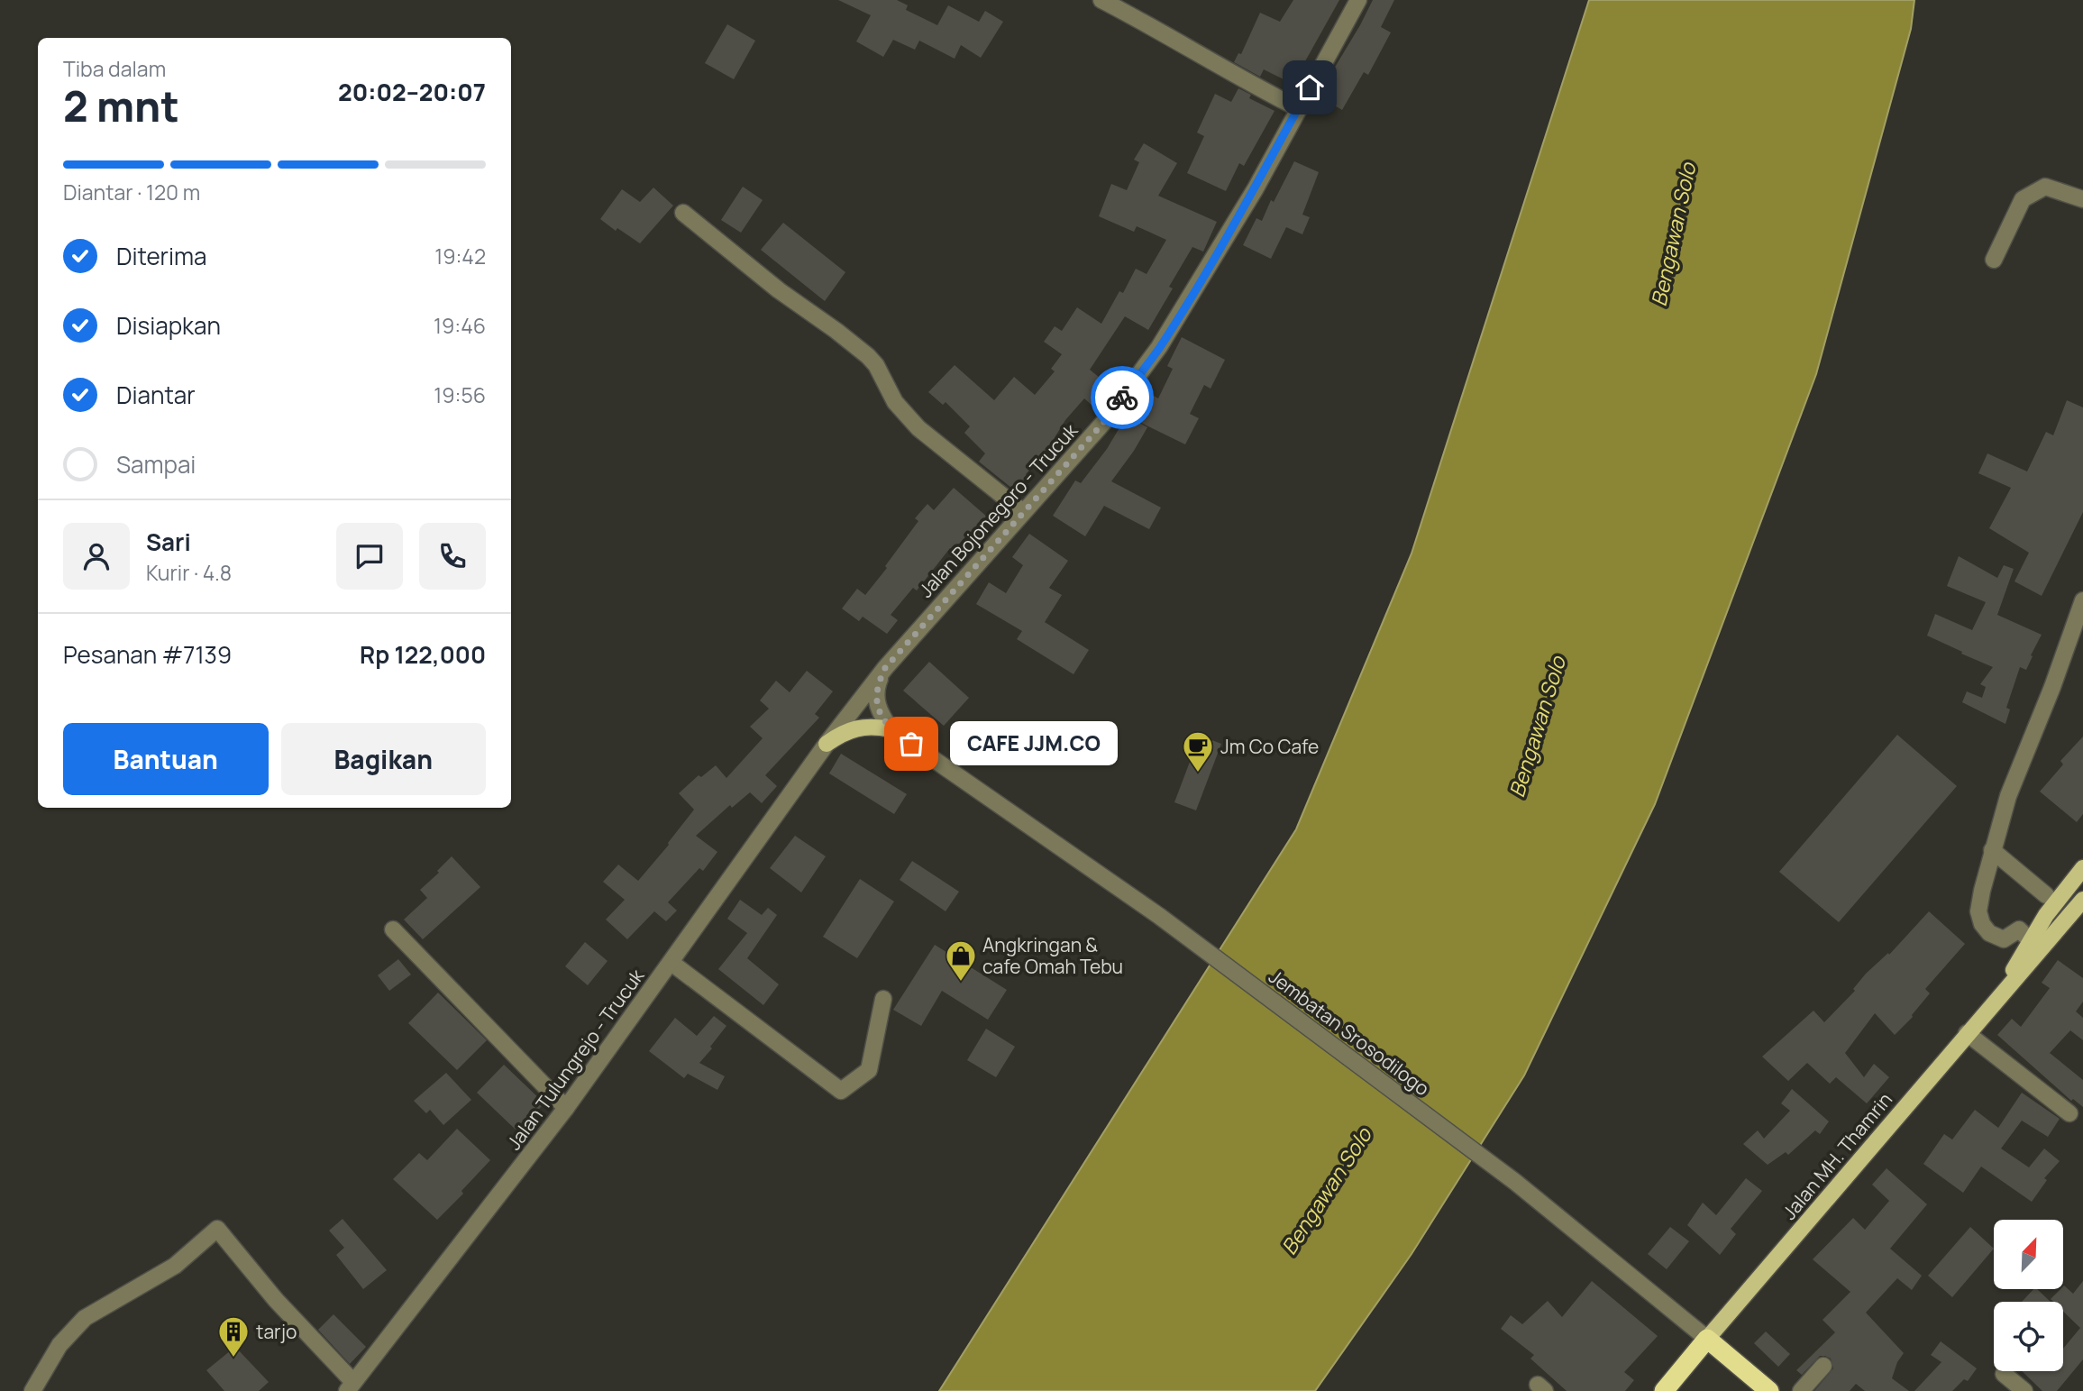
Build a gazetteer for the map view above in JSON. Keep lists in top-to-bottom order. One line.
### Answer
{"streets":{"main road":["Jalan MH. Thamrin"],"street":["Jalan Bojonegoro - Trucuk","Jembatan Srosodilogo","Jalan Tulungrejo - Trucuk"]},"crossings":[["Jalan Bojonegoro - Trucuk","Jalan Tulungrejo - Trucuk"],["Jembatan Srosodilogo","Jalan MH. Thamrin"]],"water":["Bengawan Solo"],"places":{"other":["CAFE JJM.CO"],"cafe":["Jm Co Cafe"],"shop":["Angkringan & cafe Omah Tebu"],"building":["tarjo"]},"north":"top right","page":{"heading":["2 mnt","Tiba dalam","20:02–20:07"],"panel":["Sari","Kurir · 4.8","Pesanan #7139","Rp 122,000"],"bar":"Diantar · 120 m","list":[["Diterima","19:42"],["Disiapkan","19:46"],["Diantar","19:56"],"Sampai"],"buttons":["Bantuan","Bagikan"],"bubble":"CAFE JJM.CO"}}
